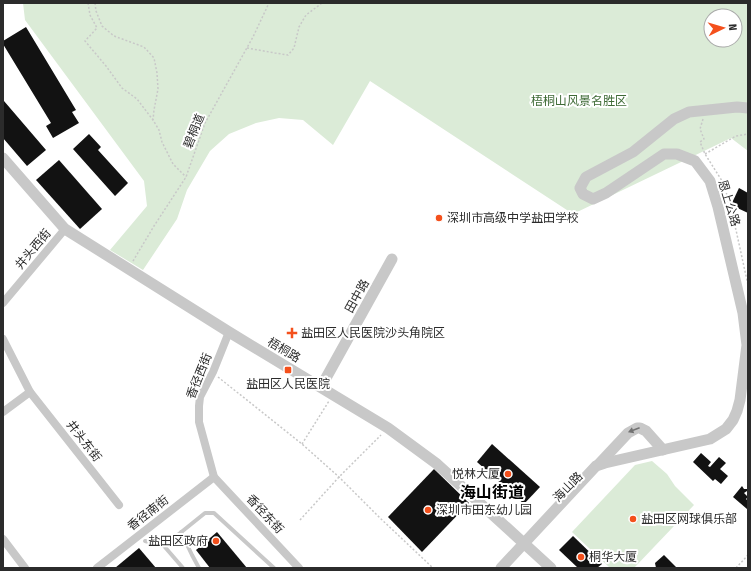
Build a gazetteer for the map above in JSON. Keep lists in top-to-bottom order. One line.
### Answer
{"streets":{"street":["恩上公路","井头西街","田中路","梧桐路","香径西街","井头东街","海山路","香径南街","香径东街"],"path":["碧桐道"]},"crossings":[["恩上公路","海山路"],["井头西街","梧桐路"],["田中路","梧桐路"],["梧桐路","香径西街"],["梧桐路","海山路"],["香径西街","香径南街"],["香径西街","香径东街"],["香径南街","香径东街"]],"districts":["海山街道"],"parks":["梧桐山风景名胜区"],"places":{"other":["深圳市高级中学盐田学校","悦林大厦","深圳市田东幼儿园","盐田区网球俱乐部","盐田区政府","桐华大厦"],"health":["盐田区人民医院沙头角院区"],"transit":["盐田区人民医院"]},"north":"right"}
